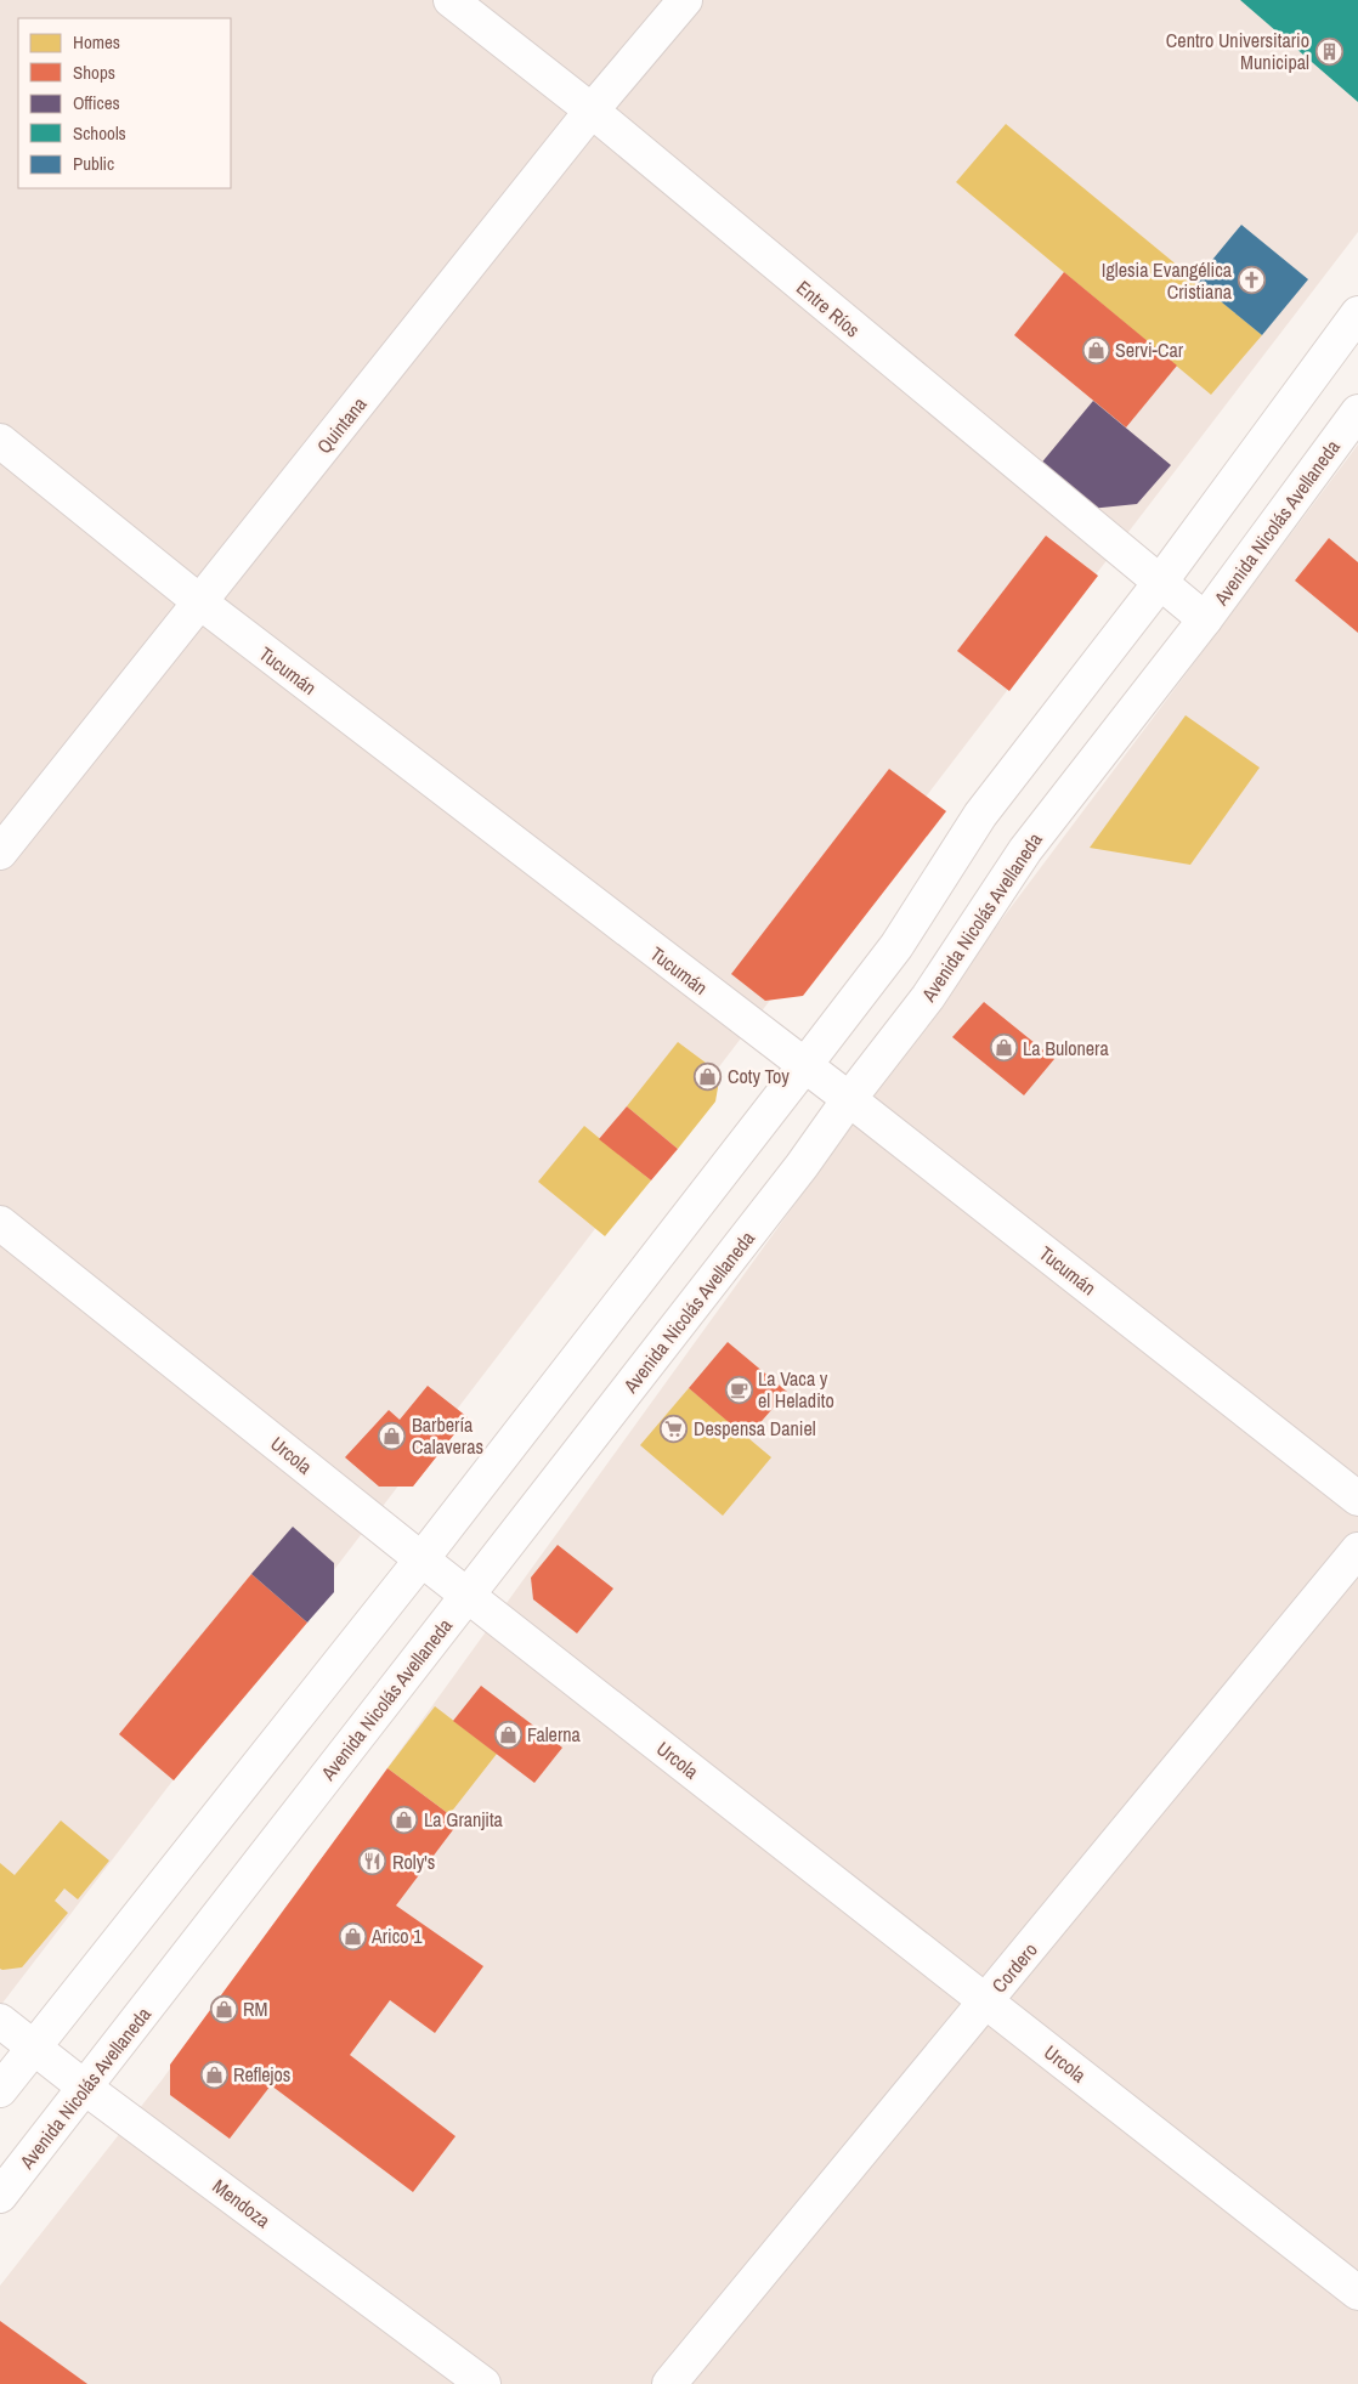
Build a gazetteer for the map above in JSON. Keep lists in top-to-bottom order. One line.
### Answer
{"streets":{"street":["Entre Ríos","Quintana","Avenida Nicolás Avellaneda","Tucumán","Urcola","Cordero","Mendoza"]},"crossings":[["Entre Ríos","Quintana"],["Entre Ríos","Avenida Nicolás Avellaneda"],["Quintana","Tucumán"],["Avenida Nicolás Avellaneda","Tucumán"],["Avenida Nicolás Avellaneda","Urcola"],["Avenida Nicolás Avellaneda","Mendoza"],["Urcola","Cordero"]],"places":{"building":["Centro Universitario Municipal"],"church":["Iglesia Evangélica Cristiana"],"shop":["Servi-Car","La Bulonera","Coty Toy","Barbería Calaveras","Falerna","La Granjita","Arico 1","RM","Reflejos"],"cafe":["La Vaca y el Heladito"],"supermarket":["Despensa Daniel"],"restaurant":["Roly's"]},"legend":["Homes","Shops","Offices","Schools","Public"]}
